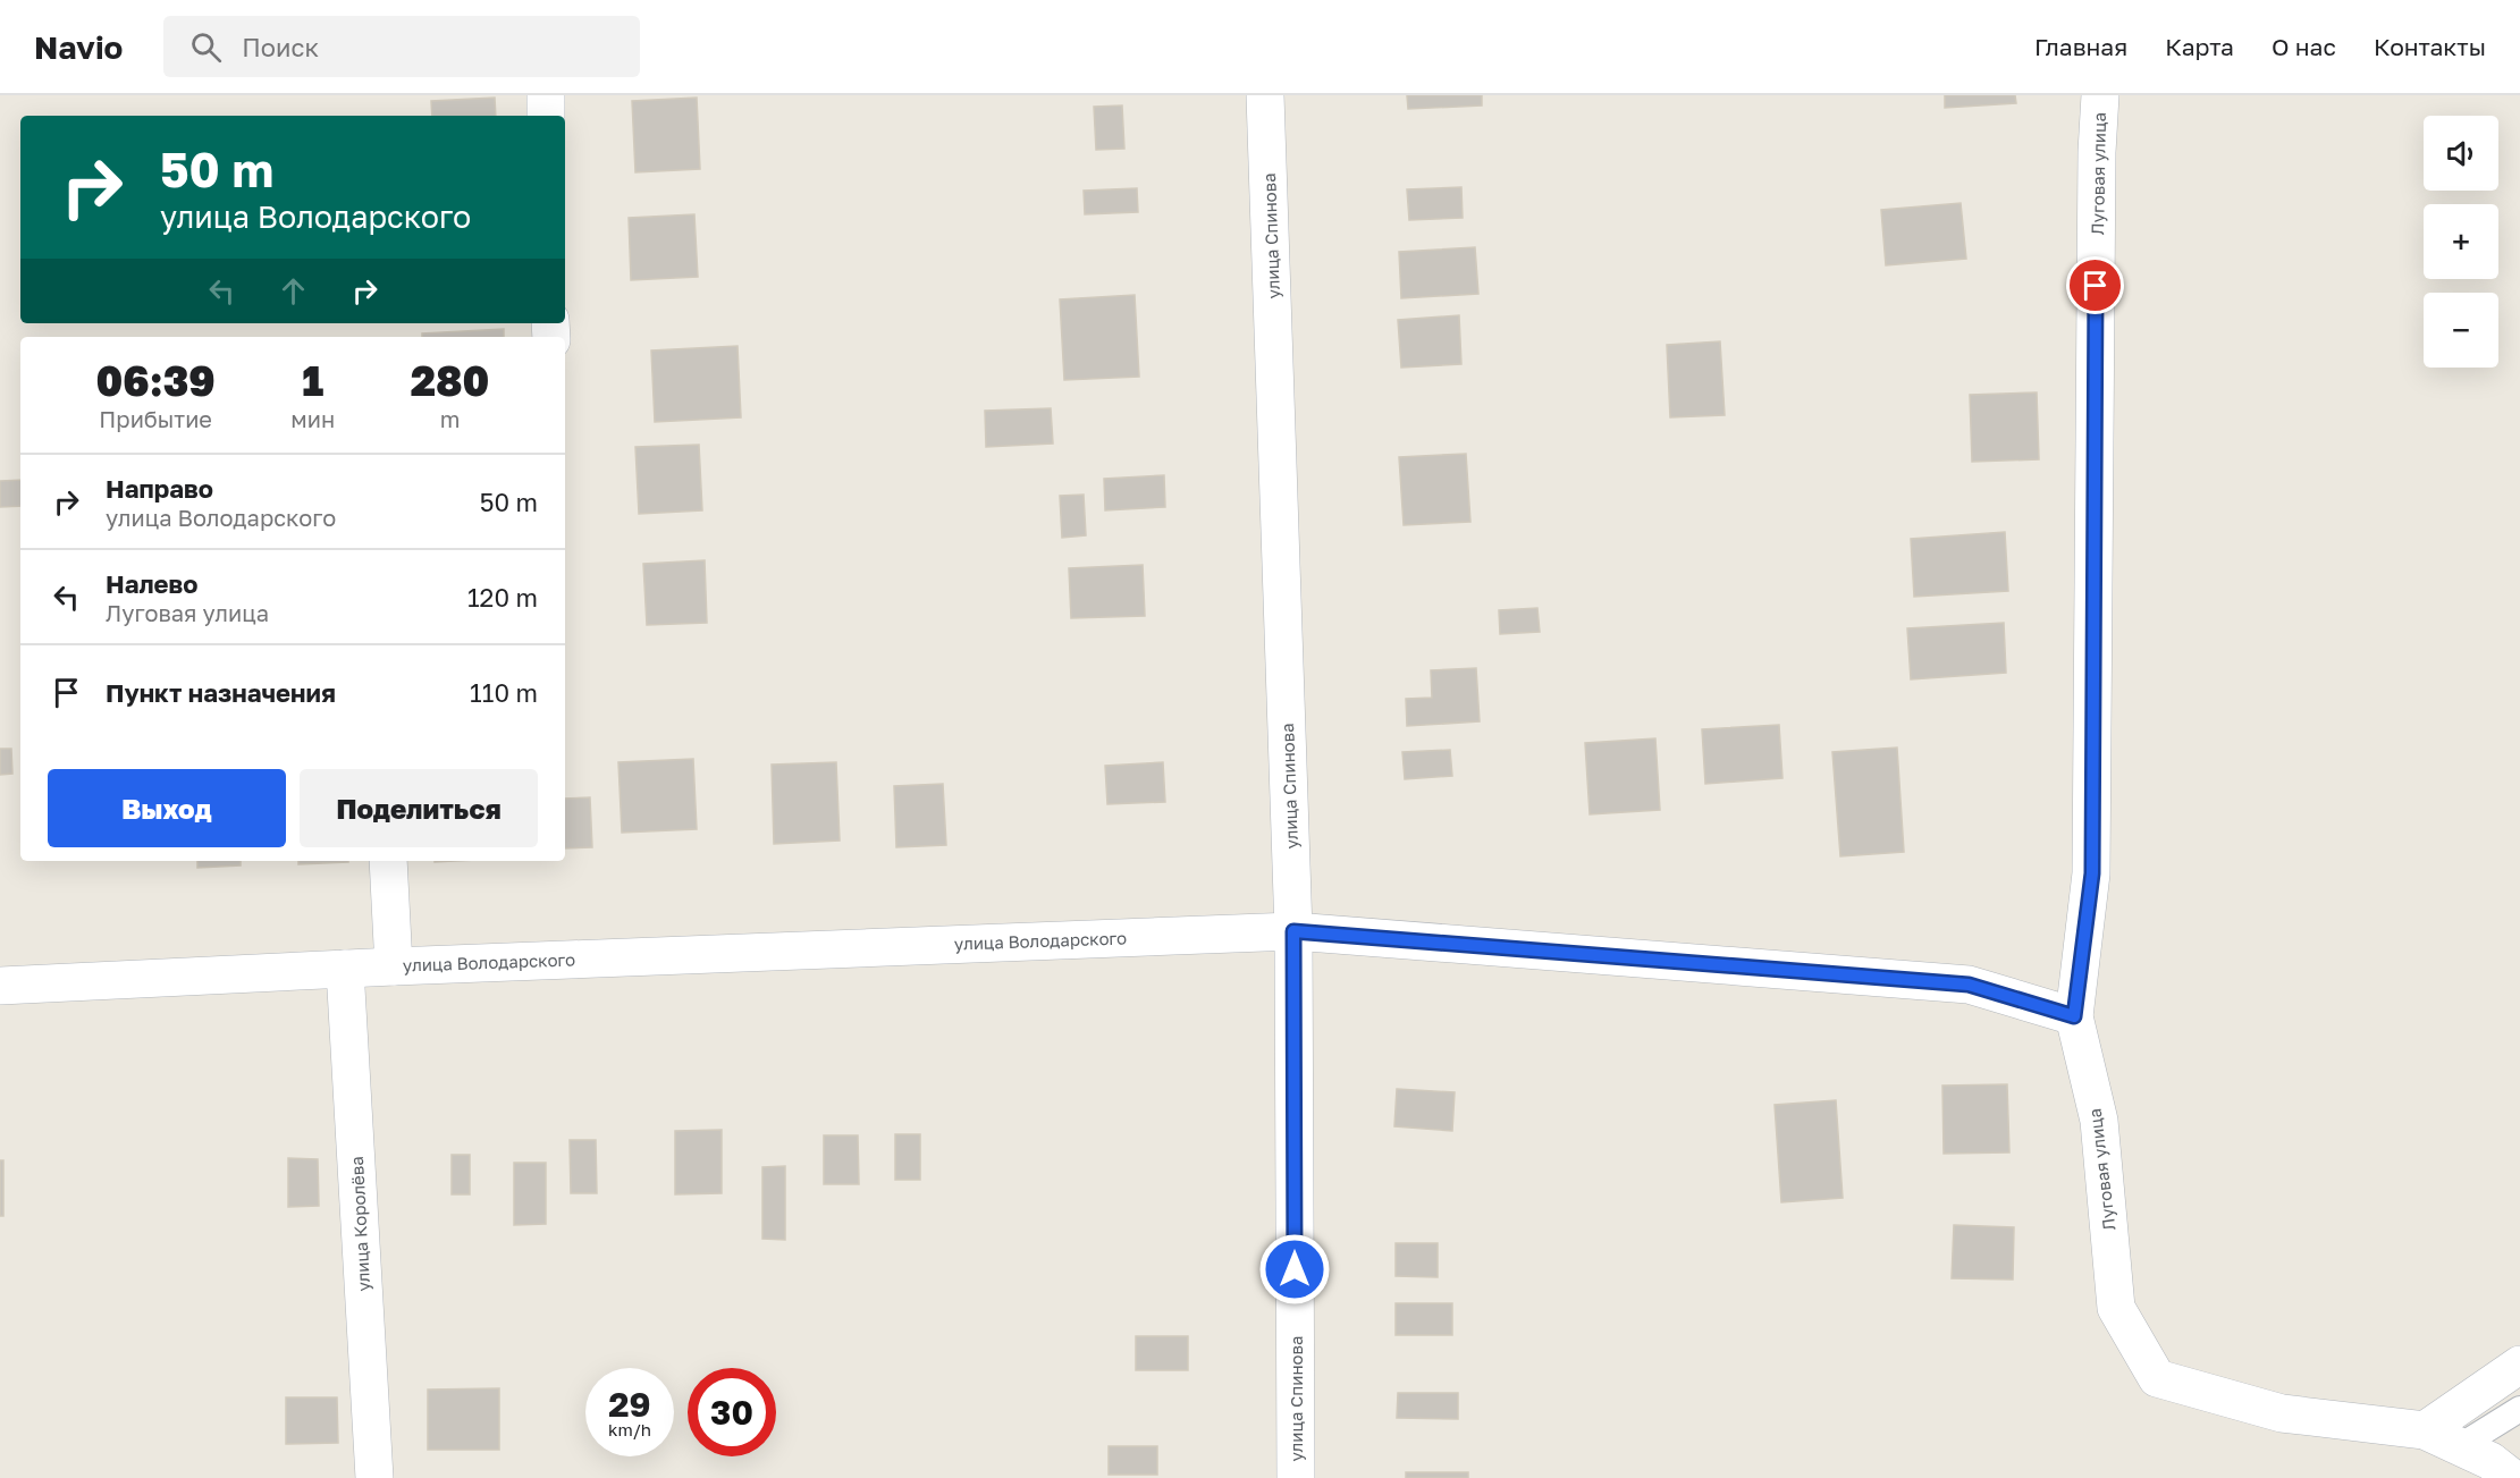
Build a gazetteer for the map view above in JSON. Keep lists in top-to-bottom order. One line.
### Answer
{"streets":{"street":["Луговая улица","улица Спинова","улица Володарского","улица Королёва"]},"crossings":[["Луговая улица","улица Володарского"],["улица Спинова","улица Володарского"],["улица Володарского","улица Королёва"]],"page":{"header":"Navio","search":"Поиск","nav":["Главная","Карта","О нас","Контакты"],"map_buttons":["+","−"],"turn":["50 m","улица Володарского"],"eta":["06:39","Прибытие","1","мин","280","m"],"list":[{"name":"Направо","note":"улица Володарского","value":"50 m"},{"name":"Налево","note":"Луговая улица","value":"120 m"},{"name":"Пункт назначения","value":"110 m"}],"buttons":["Выход","Поделиться"],"speed":"29 km/h","limit":"30"}}
